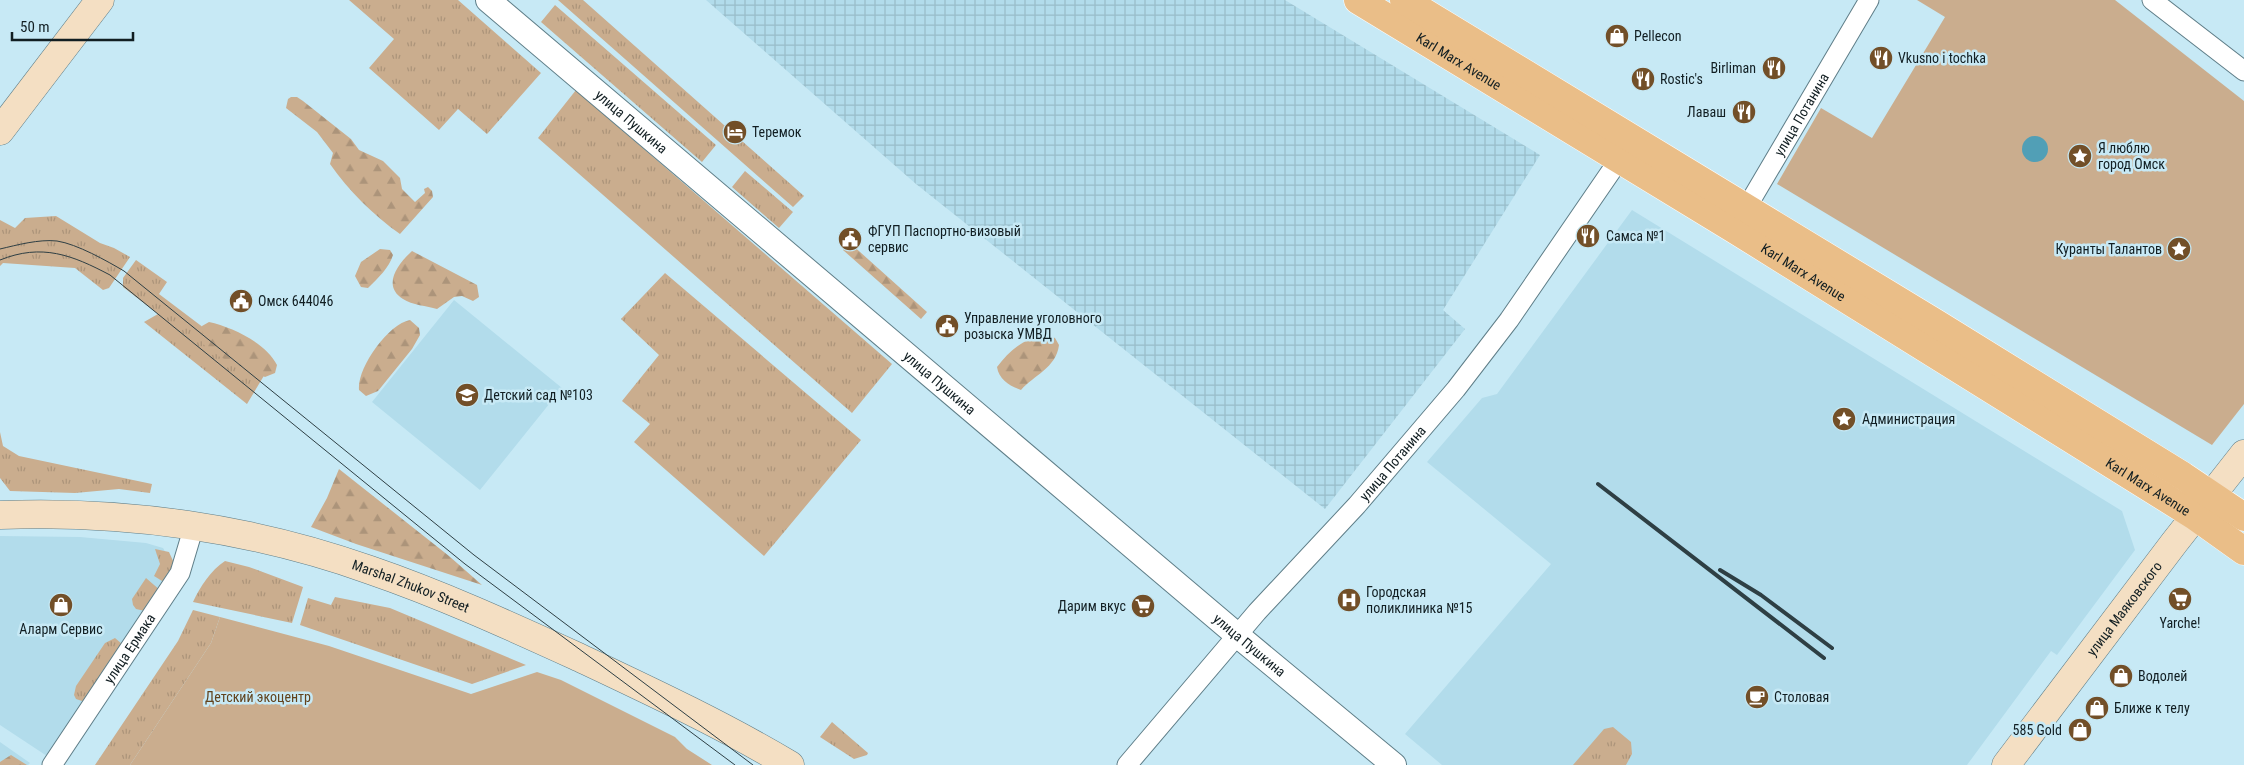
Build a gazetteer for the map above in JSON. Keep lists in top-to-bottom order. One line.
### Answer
{"streets":{"main road":["Karl Marx Avenue","Marshal Zhukov Street","улица Маяковского"],"street":["улица Потанина","улица Пушкина","улица Ермака"]},"crossings":[["Karl Marx Avenue","улица Потанина"],["Karl Marx Avenue","улица Маяковского"],["улица Потанина","улица Пушкина"],["Marshal Zhukov Street","улица Ермака"]],"parks":["Детский экоцентр"],"places":{"shop":["Pellecon","Аларм Сервис","Водолей","Ближе к телу","585 Gold"],"restaurant":["Vkusno i tochka","Birliman","Rostic's","Лаваш","Самса №1"],"hotel":["Теремок"],"place":["Я люблю город Омск","Куранты Талантов","Администрация"],"public building":["ФГУП Паспортно-визовый сервис","Омск 644046","Управление уголовного розыска УМВД"],"school or university":["Детский сад №103"],"supermarket":["Yarche!","Дарим вкус"],"hospital":["Городская поликлиника №15"],"cafe":["Столовая"]},"scale_bar":"50 m"}
